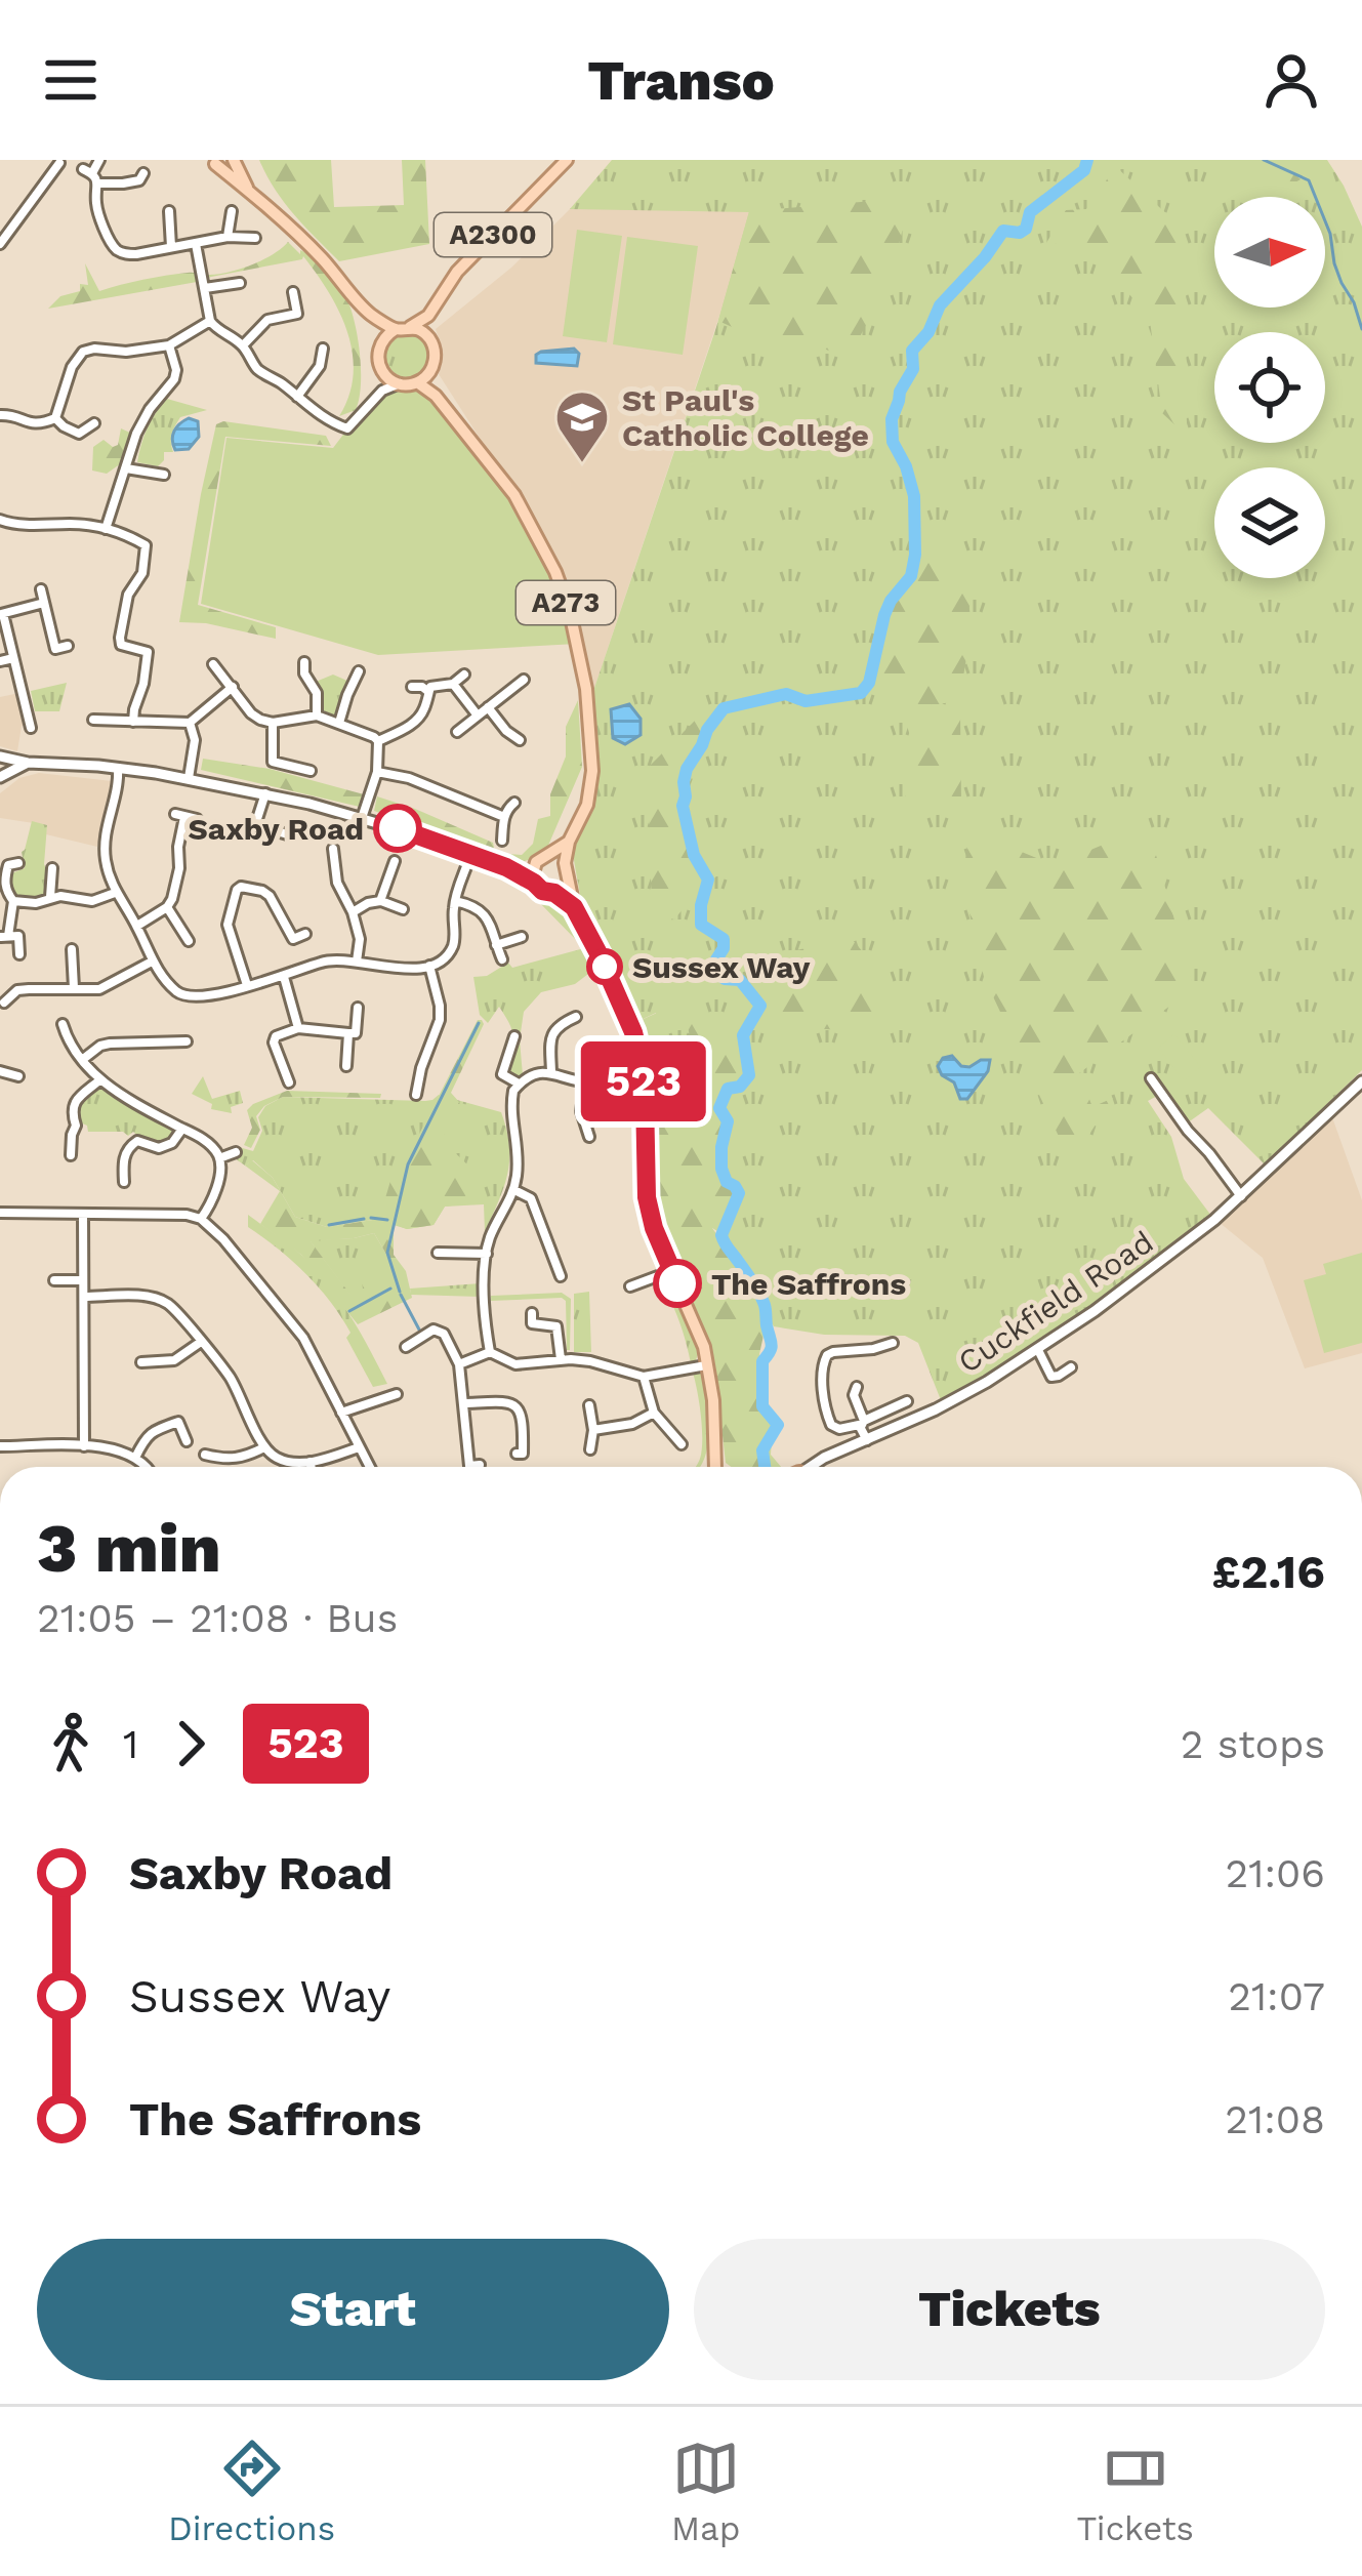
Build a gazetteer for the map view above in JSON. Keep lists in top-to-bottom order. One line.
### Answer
{"streets":{"main road":["A2300","A273"],"street":["Cuckfield Road"]},"crossings":[["A2300","A273"]],"places":{"school or university":["St Paul's Catholic College"],"other":["Saxby Road","Sussex Way","The Saffrons"]},"lines":["bus line 523"],"north":"right","page":{"header":"Transo","on_map":"523","heading":["3 min","21:05 – 21:08 · Bus","£2.16"],"legs":["1","523","2 stops"],"list":[{"name":"Saxby Road","value":"21:06"},{"name":"Sussex Way","value":"21:07"},{"name":"The Saffrons","value":"21:08"}],"buttons":["Start","Tickets"],"tabs":["Directions","Map","Tickets"]}}
